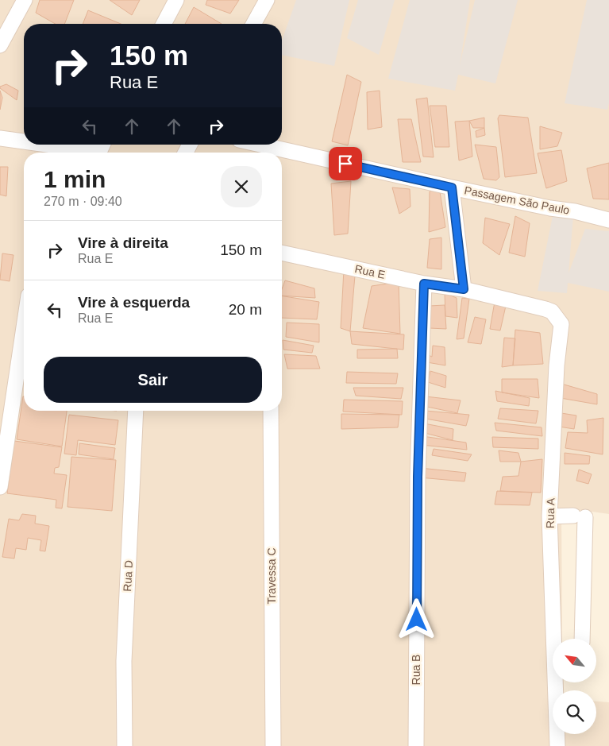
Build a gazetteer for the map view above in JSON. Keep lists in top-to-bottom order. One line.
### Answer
{"streets":{"street":["Passagem São Paulo","Rua E","Rua A","Rua D","Travessa C","Rua B"]},"crossings":[["Rua E","Rua A"],["Rua E","Rua B"]],"north":"top left","page":{"turn":["150 m","Rua E"],"heading":["1 min","270 m · 09:40"],"list":[{"name":"Vire à direita","note":"Rua E","value":"150 m"},{"name":"Vire à esquerda","note":"Rua E","value":"20 m"}],"buttons":"Sair"}}
